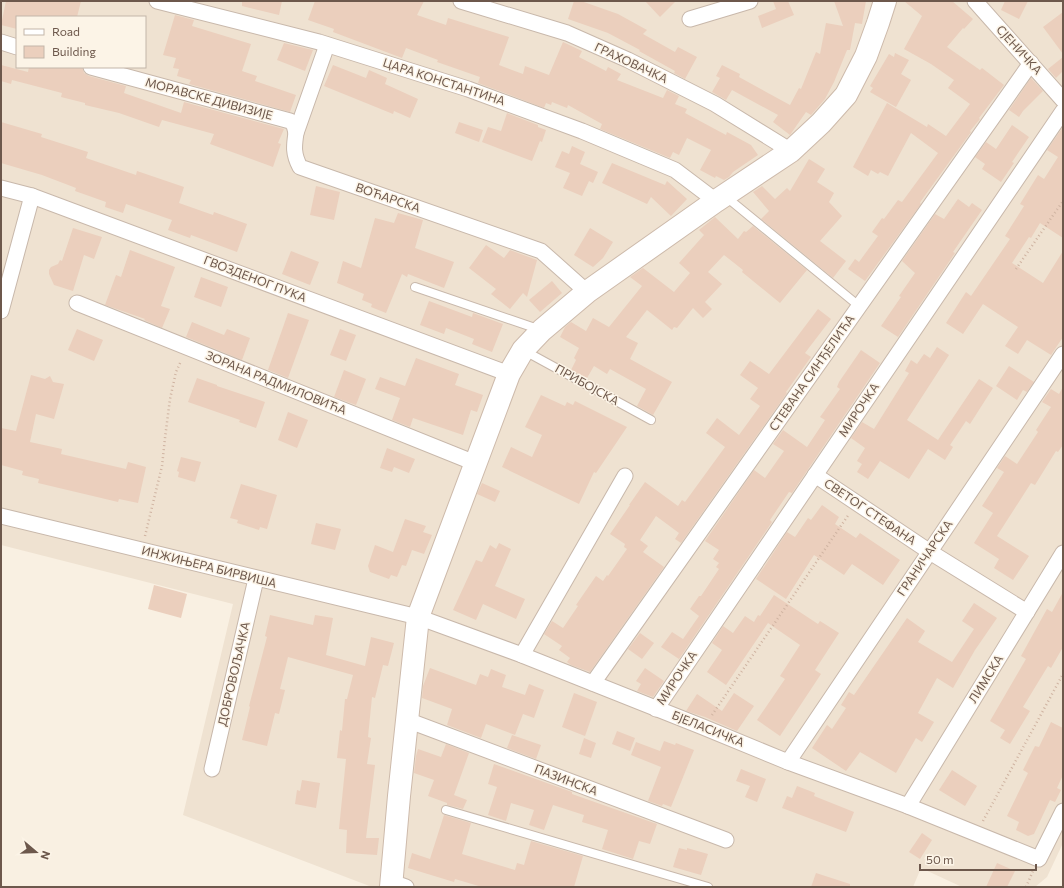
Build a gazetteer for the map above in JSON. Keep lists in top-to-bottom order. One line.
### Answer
{"streets":{"street":["СЈЕНИЧКА","ГРАХОВАЧКА","ЦАРА КОНСТАНТИНА","МОРАВСКЕ ДИВИЗИЈЕ","ВОЋАРСКА","ГВОЗДЕНОГ ПУКА","СТЕВАНА СИНЂЕЛИЋА","ЗОРАНА РАДМИЛОВИЋА","МИРОЧКА","СВЕТОГ СТЕФАНА","ГРАНИЧАРСКА","ИНЖИЊЕРА БИРВИША","ДОБРОВОЉАЧКА","ЛИМСКА","БЈЕЛАСИЧКА","ПАЗИНСКА"],"lane":["ПРИБОЈСКА"]},"crossings":[["СЈЕНИЧКА","СТЕВАНА СИНЂЕЛИЋА"],["ЦАРА КОНСТАНТИНА","ВОЋАРСКА"],["МОРАВСКЕ ДИВИЗИЈЕ","ВОЋАРСКА"],["СТЕВАНА СИНЂЕЛИЋА","БЈЕЛАСИЧКА"],["МИРОЧКА","СВЕТОГ СТЕФАНА"],["МИРОЧКА","БЈЕЛАСИЧКА"],["СВЕТОГ СТЕФАНА","ГРАНИЧАРСКА"],["СВЕТОГ СТЕФАНА","ЛИМСКА"],["ГРАНИЧАРСКА","БЈЕЛАСИЧКА"],["ИНЖИЊЕРА БИРВИША","ДОБРОВОЉАЧКА"],["ИНЖИЊЕРА БИРВИША","БЈЕЛАСИЧКА"],["ЛИМСКА","БЈЕЛАСИЧКА"]],"legend":["Road","Building"],"scale_bar":"50 m","north":"right"}
